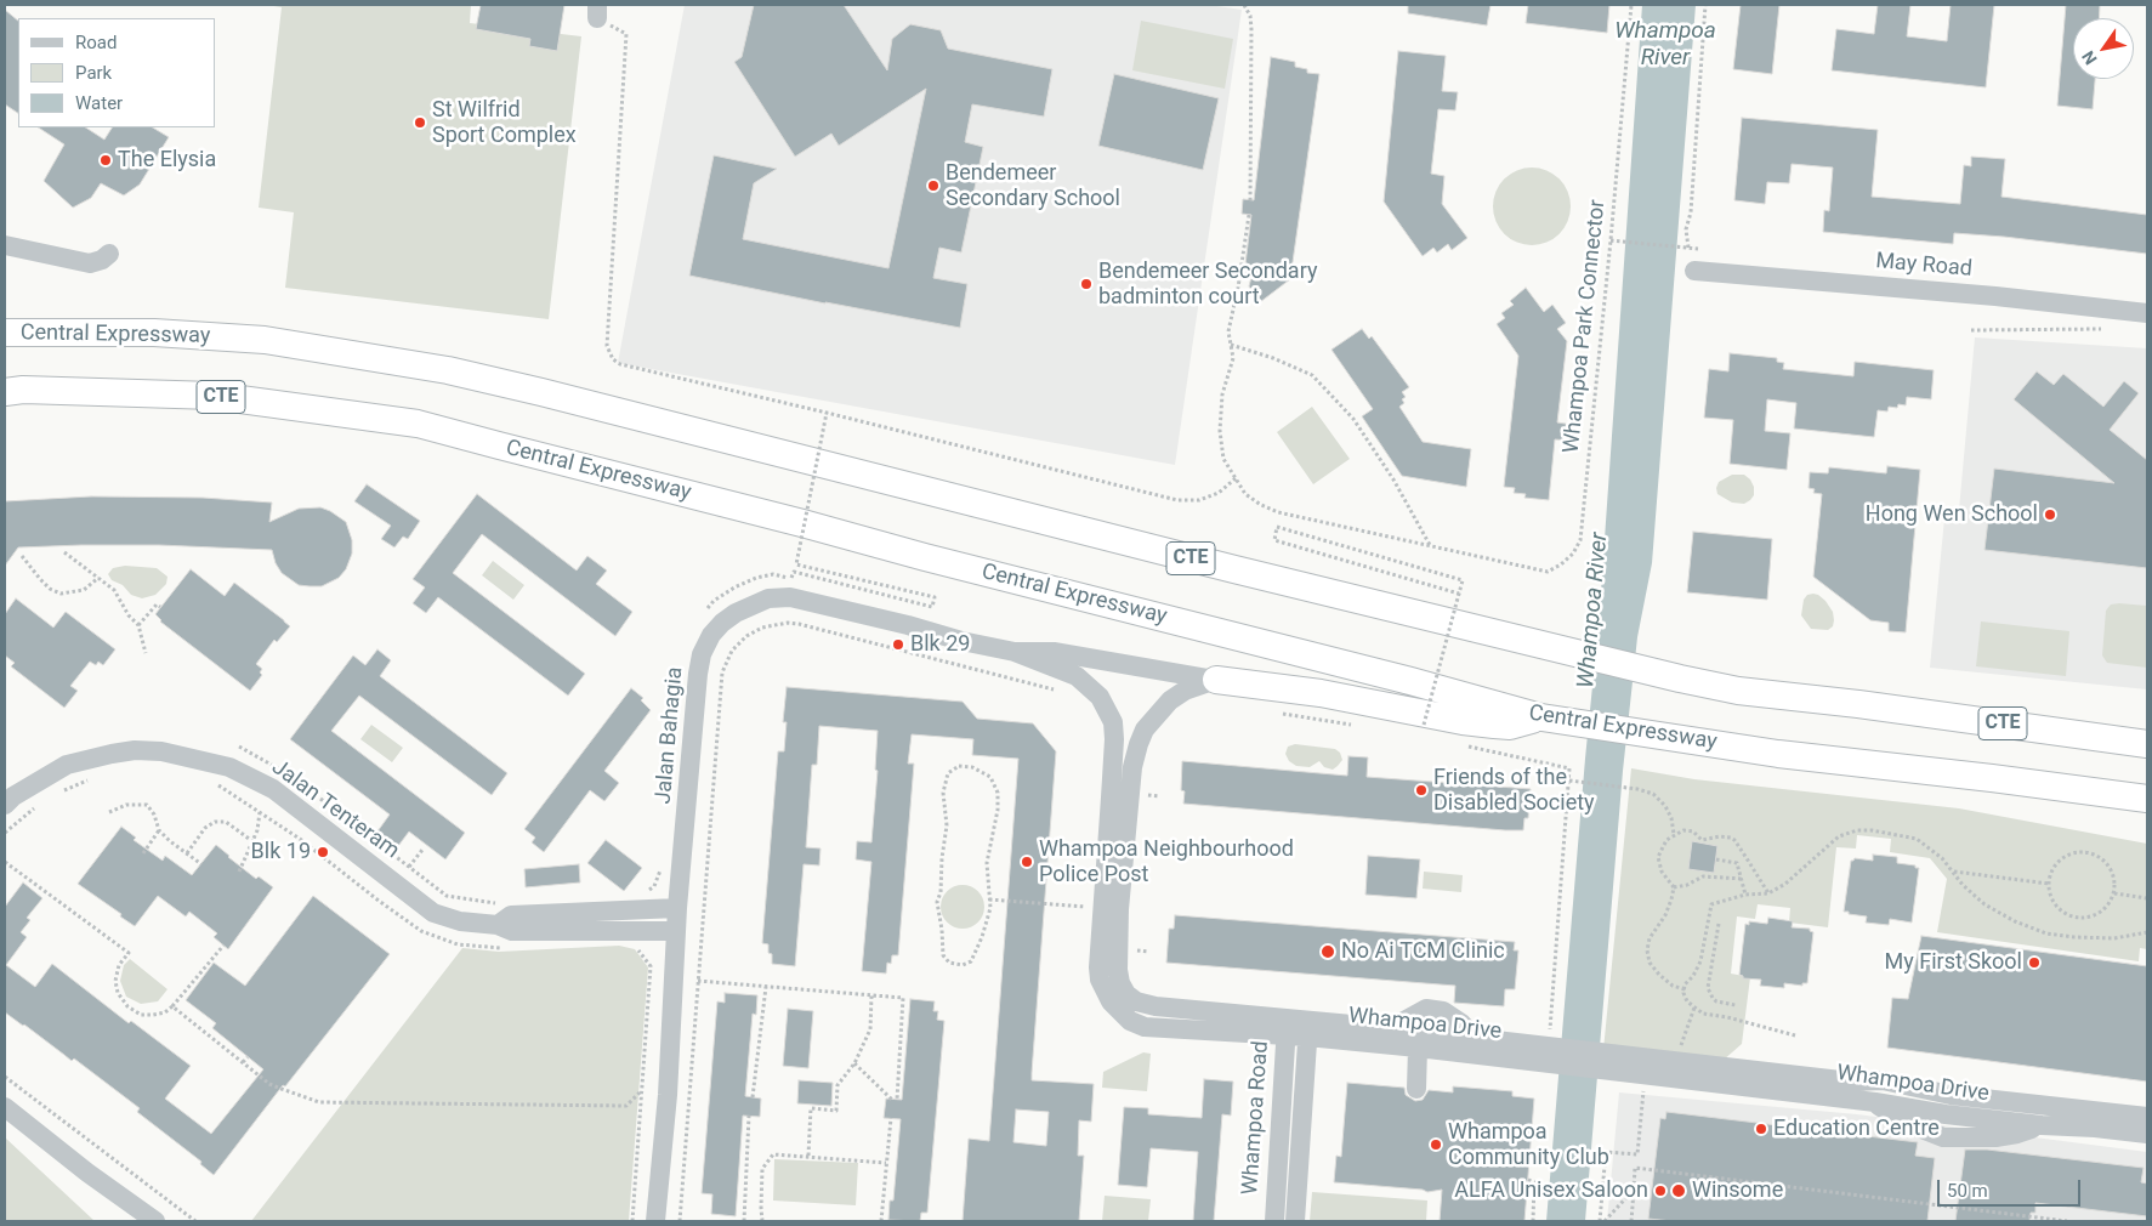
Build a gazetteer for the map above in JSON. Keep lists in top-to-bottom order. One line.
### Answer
{"streets":{"highway":["Central Expressway","CTE"],"street":["May Road","Jalan Bahagia","Jalan Tenteram","Whampoa Drive","Whampoa Road"],"path":["Whampoa Park Connector"]},"crossings":[["Jalan Bahagia","Jalan Tenteram"],["Jalan Bahagia","Whampoa Drive"],["Whampoa Drive","Whampoa Road"]],"water":["Whampoa River"],"places":["St Wilfrid Sport Complex","The Elysia","Bendemeer Secondary School","Bendemeer Secondary badminton court","Hong Wen School","Blk 29","Friends of the Disabled Society","Blk 19","Whampoa Neighbourhood Police Post","No Ai TCM Clinic","My First Skool","Education Centre","Whampoa Community Club","ALFA Unisex Saloon","Winsome"],"legend":["Road","Park","Water"],"scale_bar":"50 m","north":"bottom left"}
